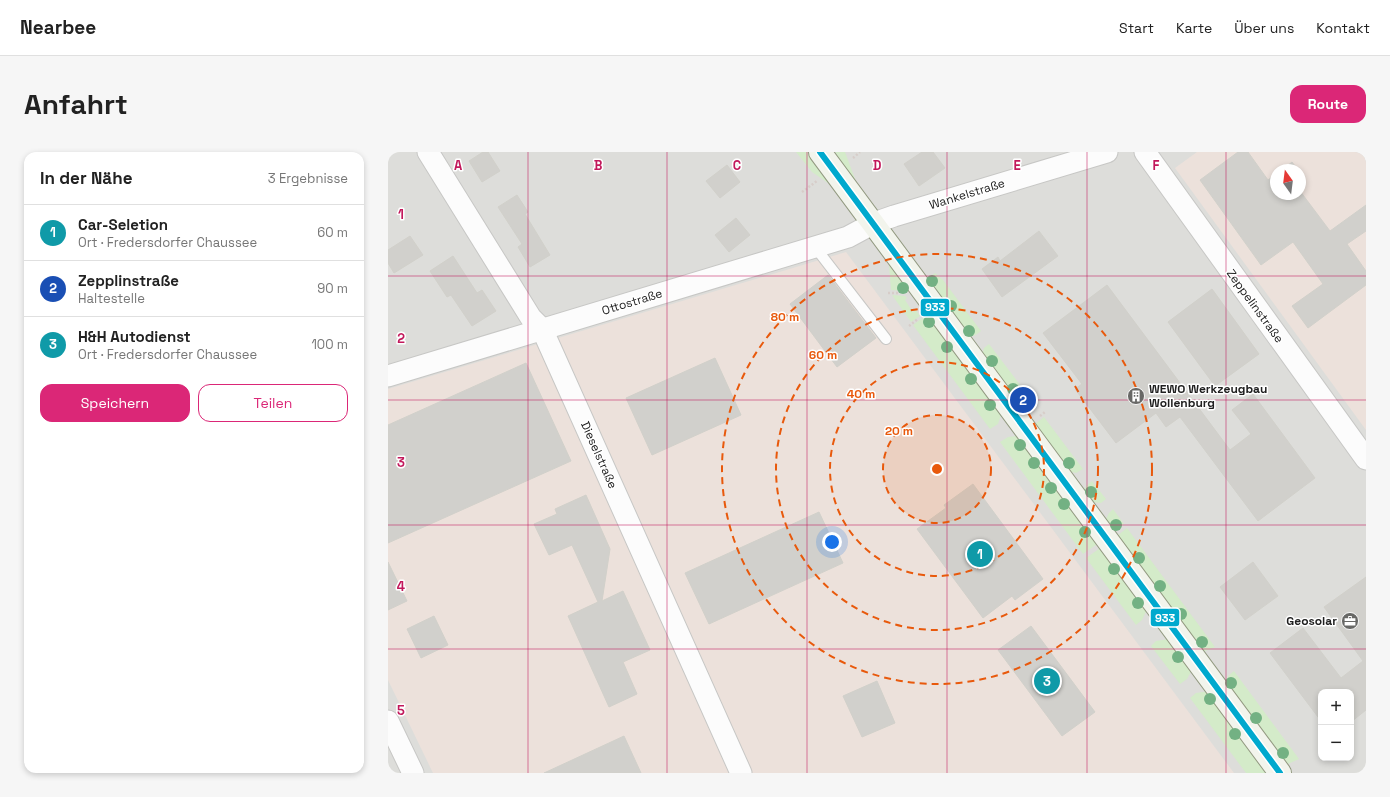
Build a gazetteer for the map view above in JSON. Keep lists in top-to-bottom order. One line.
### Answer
{"streets":{"street":["Wankelstraße","Ottostraße","Zeppelinstraße","Dieselstraße"]},"crossings":[["Wankelstraße","Ottostraße"],["Ottostraße","Dieselstraße"]],"places":{"building":["WEWO Werkzeugbau Wollenburg"],"office":["Geosolar"]},"lines":["transit line 933"],"north":"top","page":{"header":"Nearbee","nav":["Start","Karte","Über uns","Kontakt"],"buttons":["Route",["Speichern","Teilen"]],"title":"Anfahrt","heading":["In der Nähe","3 Ergebnisse"],"list":[{"mark":"1","name":"Car-Seletion","note":"Ort · Fredersdorfer Chaussee","value":"60 m"},{"mark":"2","name":"Zepplinstraße","note":"Haltestelle","value":"90 m"},{"mark":"3","name":"H&H Autodienst","note":"Ort · Fredersdorfer Chaussee","value":"100 m"}],"pins":["2","1","3"],"map_buttons":["+","−"]},"grid":{"columns":["A","B","C","D","E","F"],"rows":["1","2","3","4","5"]},"rings":["80 m","60 m","40 m","20 m"]}
